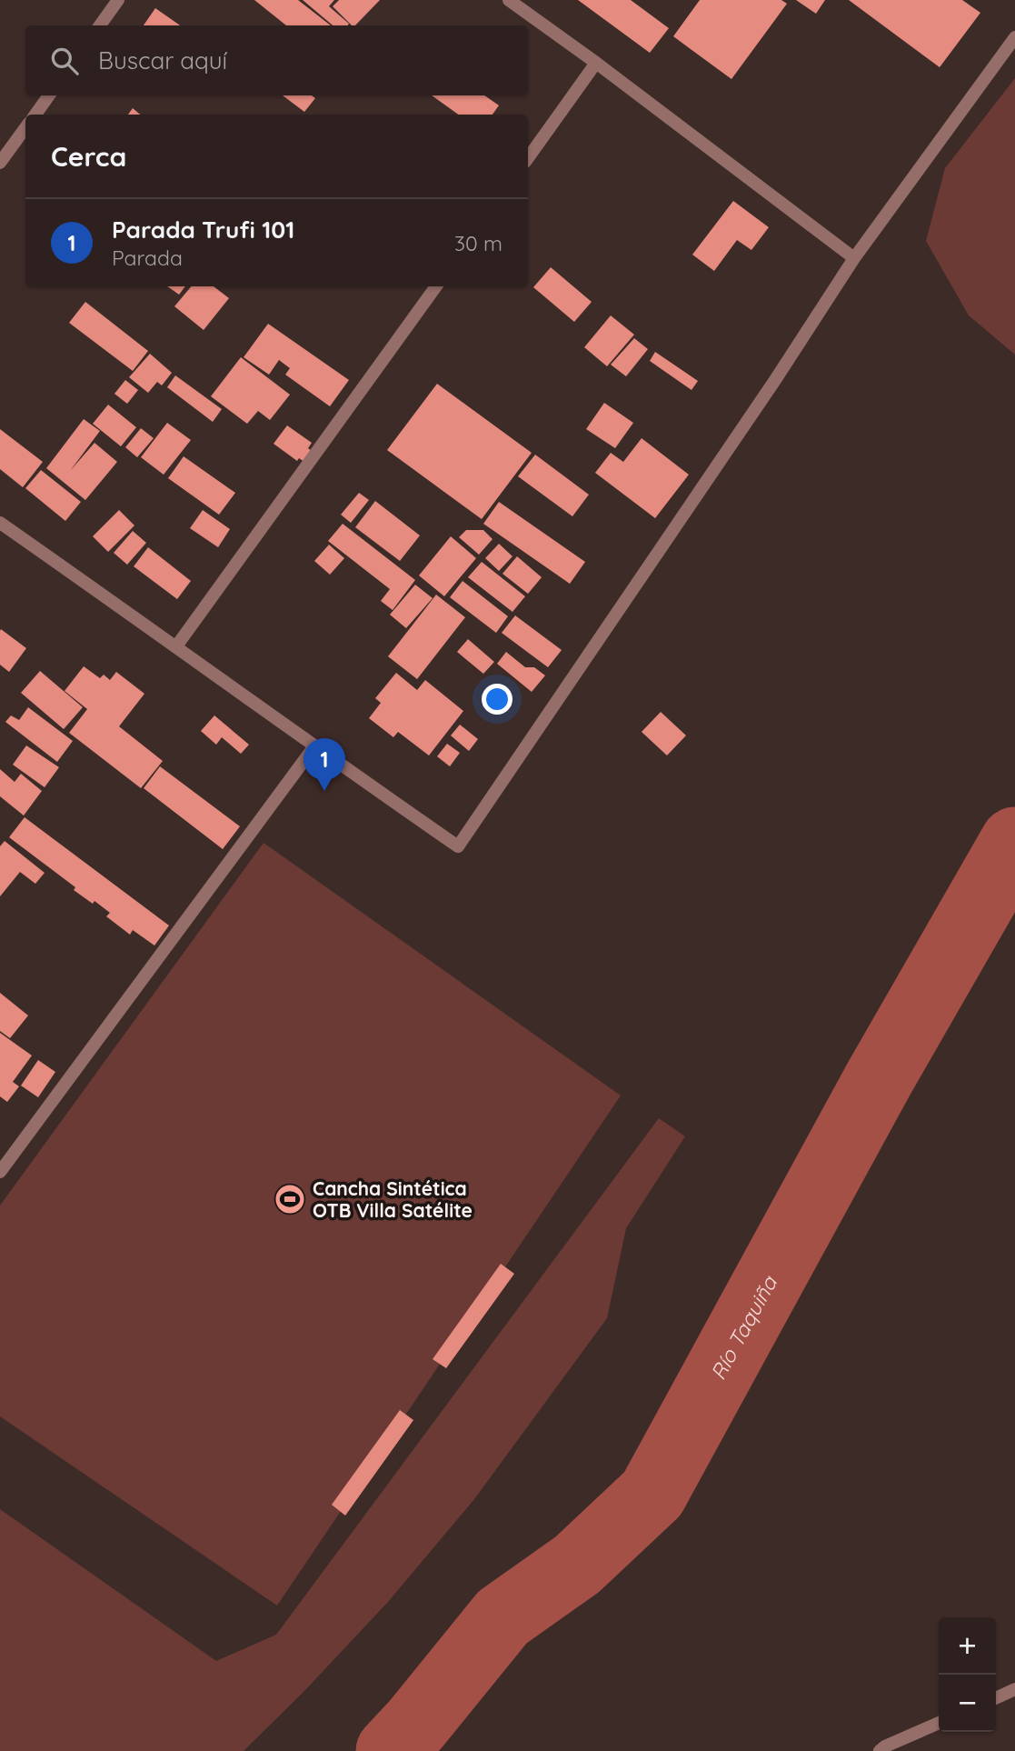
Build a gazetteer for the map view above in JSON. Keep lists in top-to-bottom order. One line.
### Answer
{"water":["Río Taquiña"],"places":{"sports":["Cancha Sintética OTB Villa Satélite"]},"page":{"search":"Buscar aquí","heading":"Cerca","list":[{"mark":"1","name":"Parada Trufi 101","note":"Parada","value":"30 m"}],"pins":"1","map_buttons":["+","−"]}}
